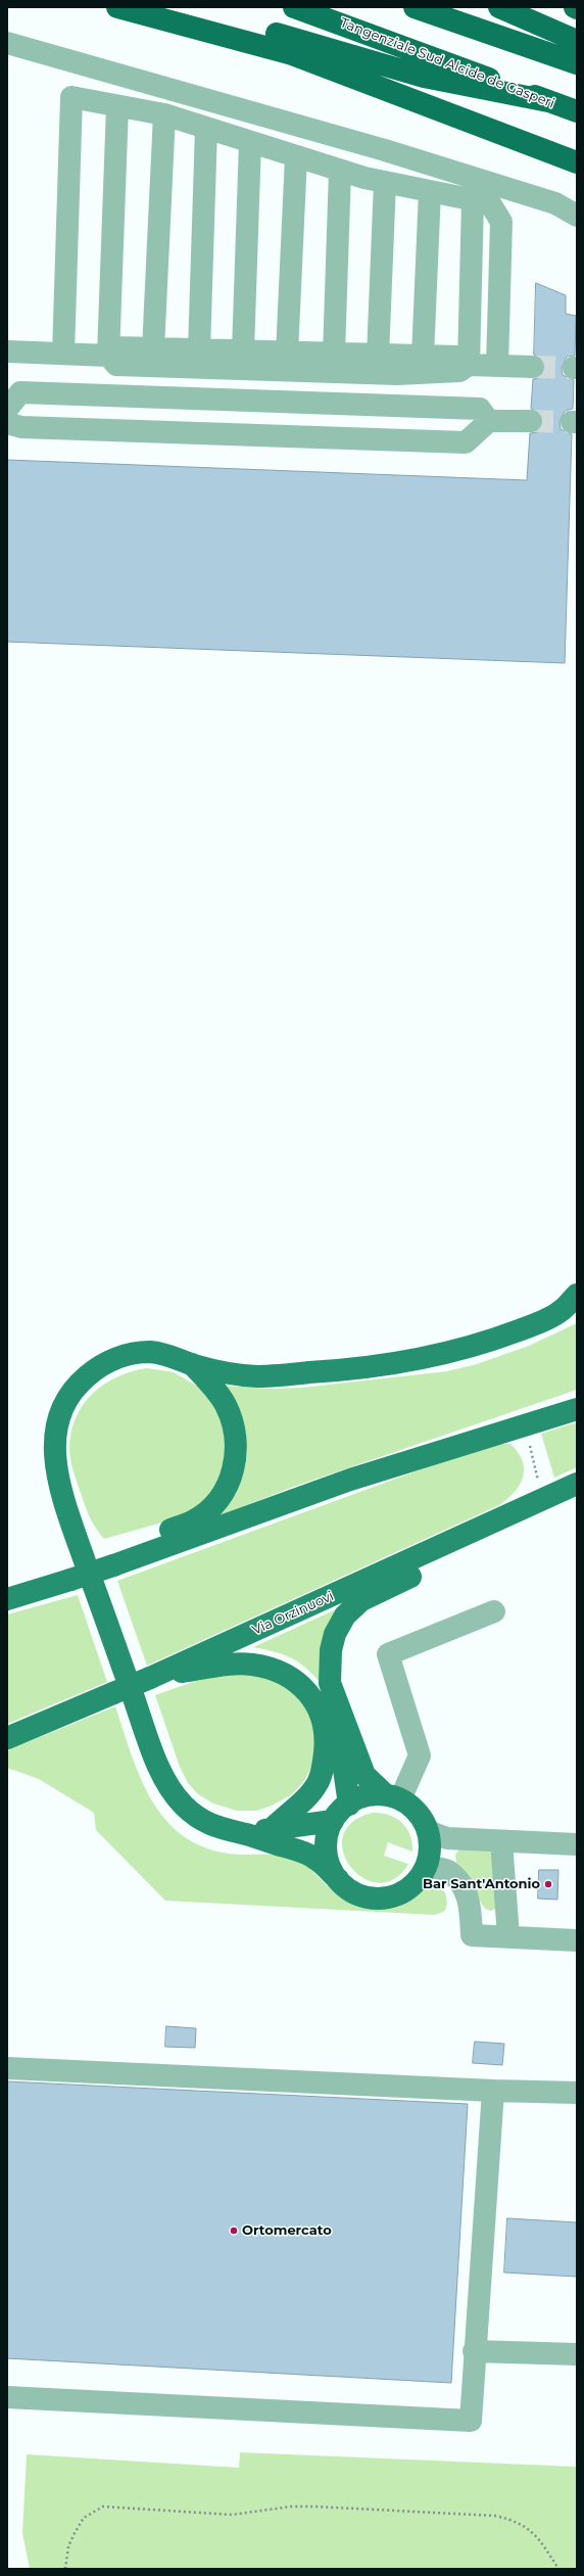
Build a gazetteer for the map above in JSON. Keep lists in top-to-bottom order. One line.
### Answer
{"streets":{"highway":["Tangenziale Sud Alcide de Gasperi"],"main road":["Via Orzinuovi"]},"places":["Bar Sant'Antonio","Ortomercato"]}
